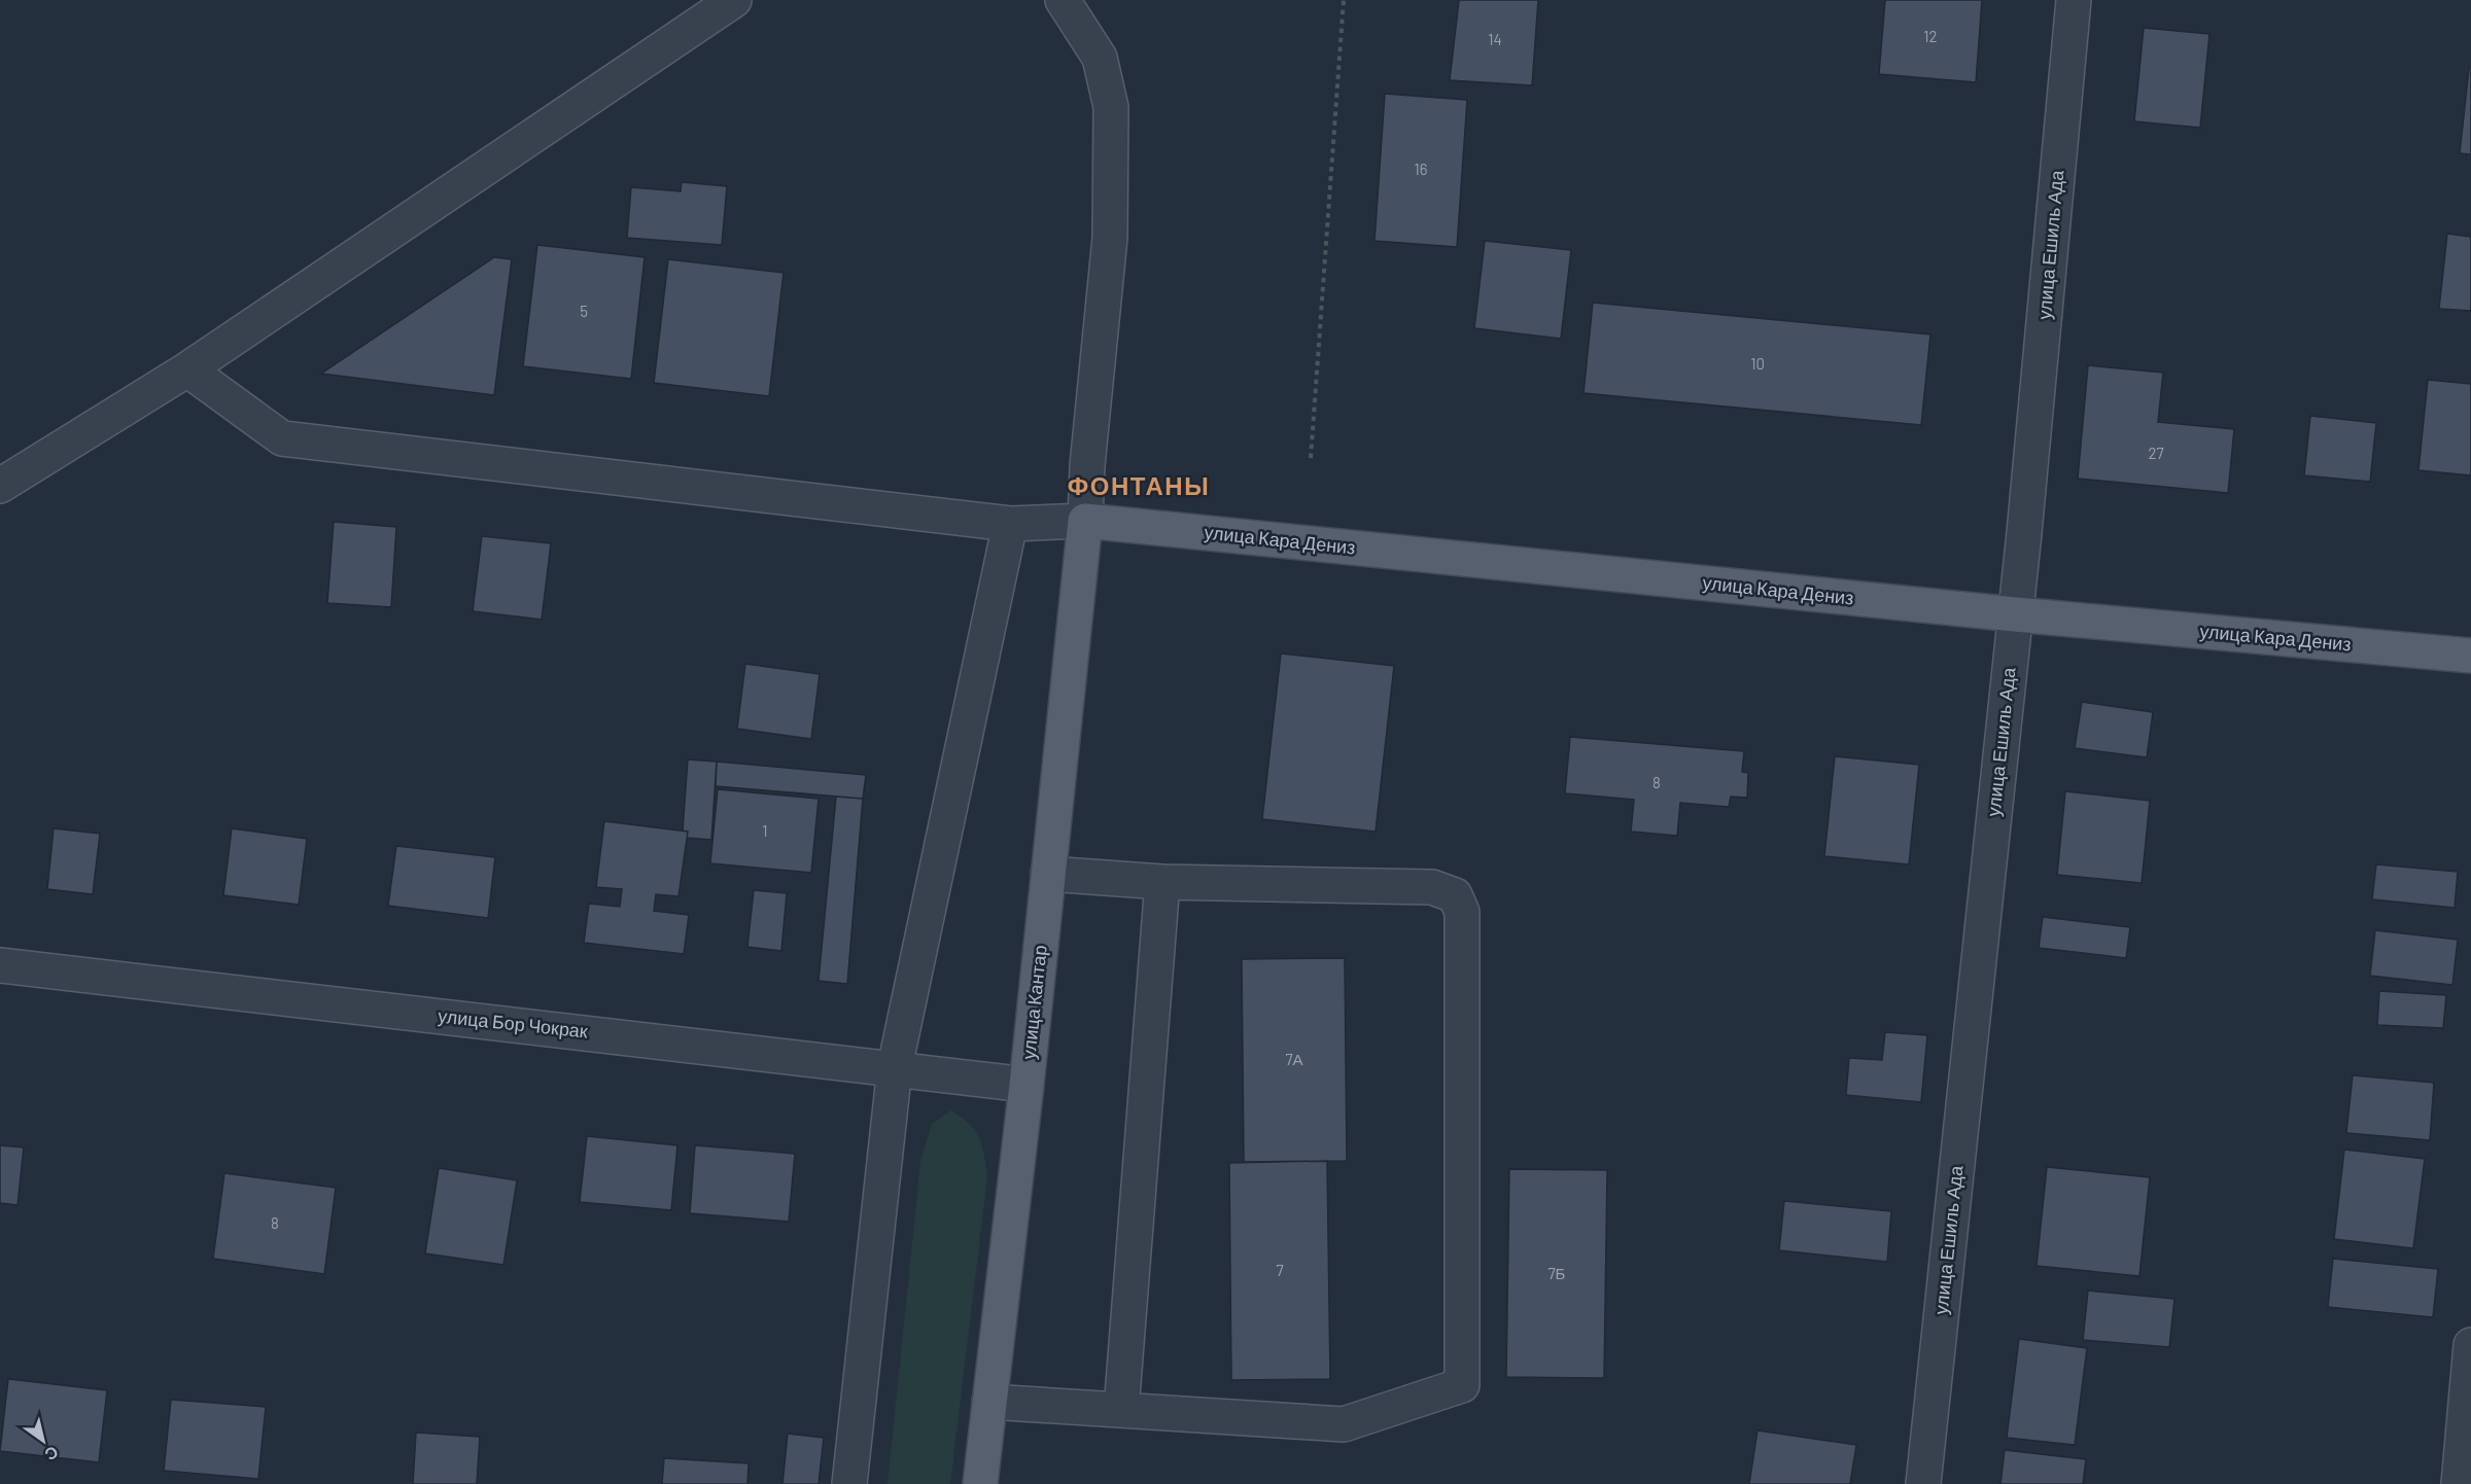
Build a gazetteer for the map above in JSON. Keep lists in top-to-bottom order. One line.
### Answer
{"streets":{"main road":["улица Кара Дениз","улица Кантар"],"street":["улица Ешиль Ада","улица Бор Чокрак"]},"crossings":[["улица Ешиль Ада","улица Кара Дениз"],["улица Кара Дениз","улица Кантар"],["улица Кантар","улица Бор Чокрак"]],"districts":["ФОНТАНЫ"],"house_numbers":["12","14","16","5","10","27","8","1","7А","8","7","7Б"],"north":"bottom right"}
